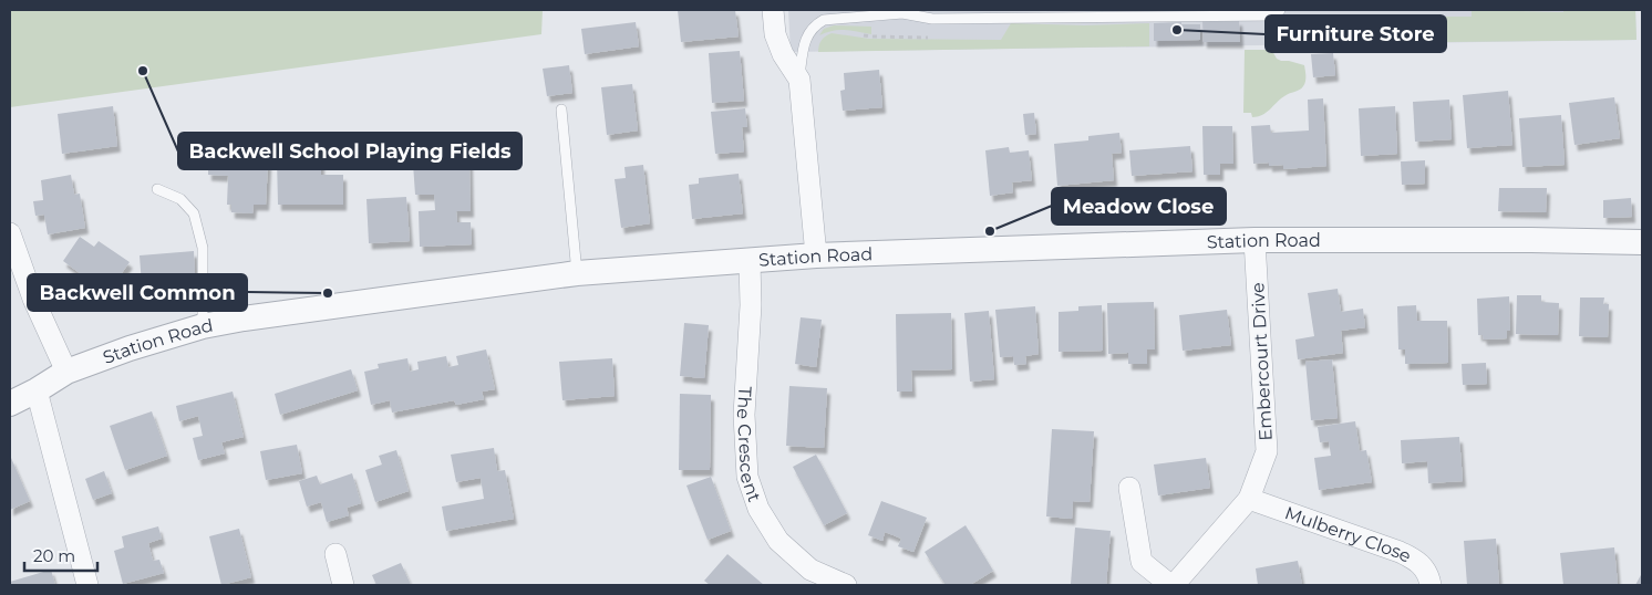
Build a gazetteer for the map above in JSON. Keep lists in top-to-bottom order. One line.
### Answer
{"streets":{"street":["Station Road","Embercourt Drive","The Crescent","Mulberry Close"]},"crossings":[["Station Road","Embercourt Drive"],["Station Road","The Crescent"],["Embercourt Drive","Mulberry Close"]],"places":["Furniture Store","Backwell School Playing Fields","Meadow Close","Backwell Common"],"scale_bar":"20 m"}
